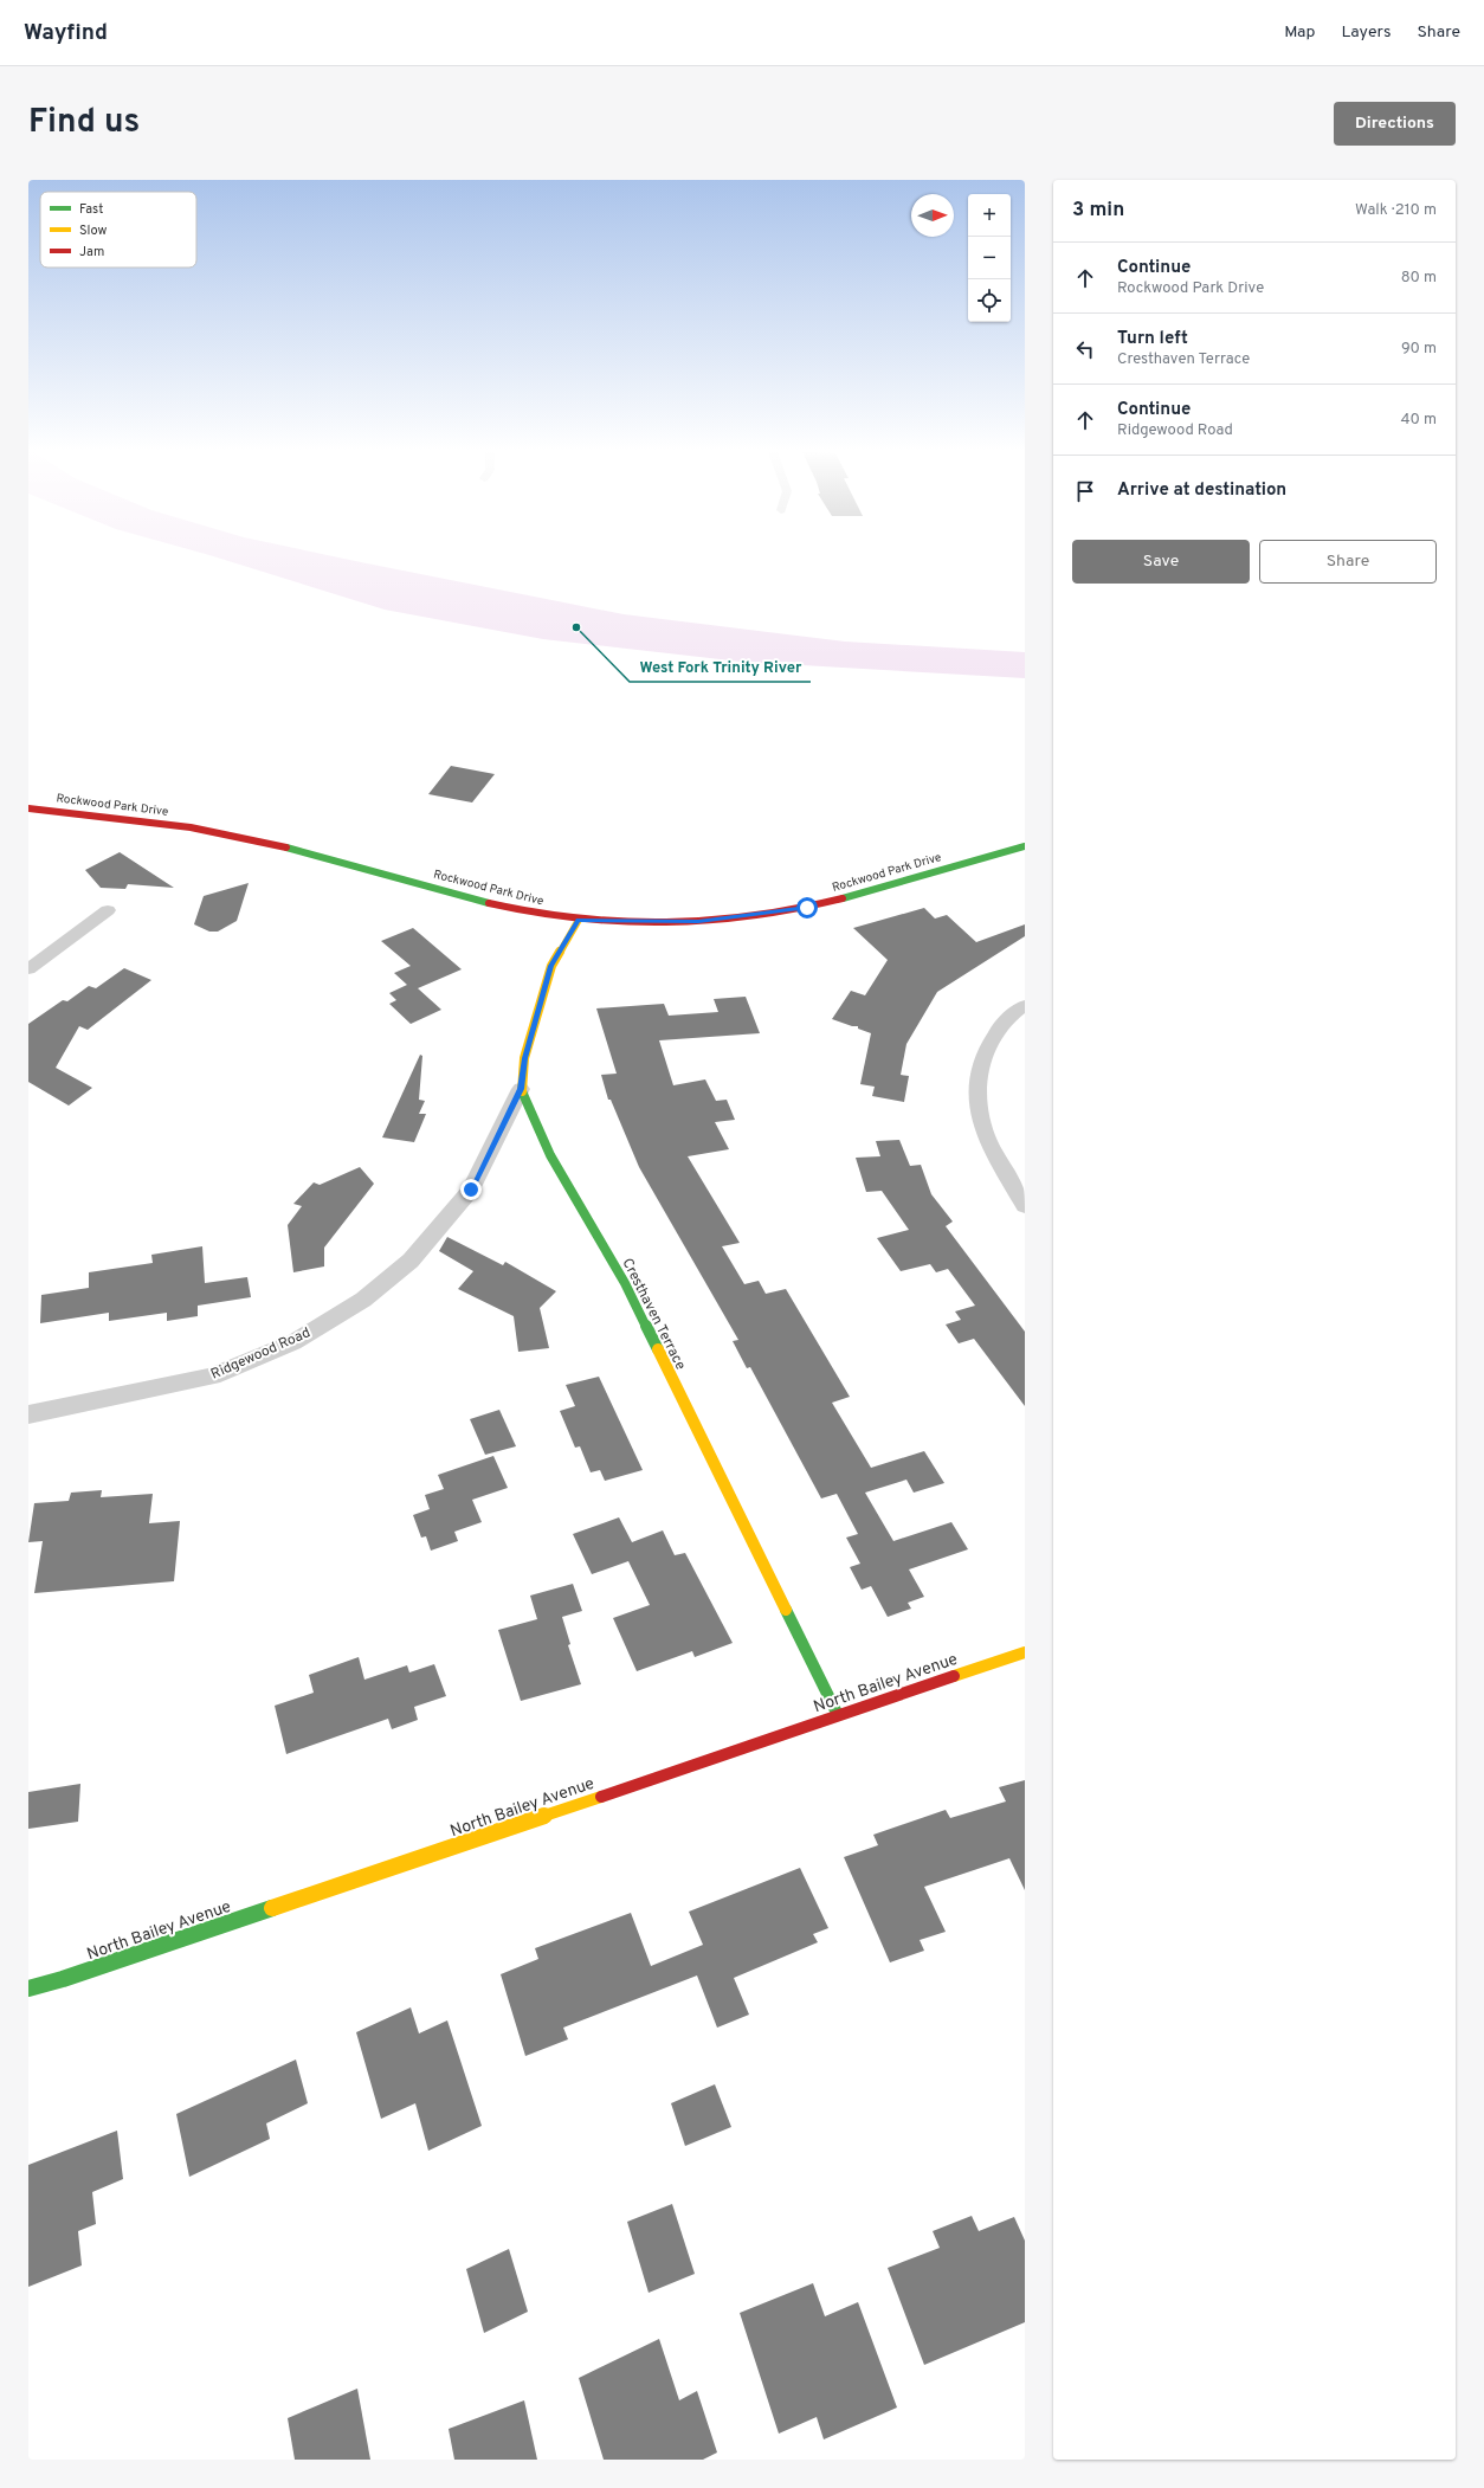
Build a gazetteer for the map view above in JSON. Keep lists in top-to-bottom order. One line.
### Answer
{"streets":{"street":["Rockwood Park Drive","Cresthaven Terrace","Ridgewood Road","North Bailey Avenue"]},"crossings":[["Cresthaven Terrace","Ridgewood Road"],["Cresthaven Terrace","North Bailey Avenue"]],"places":["West Fork Trinity River"],"legend":["Fast","Slow","Jam"],"north":"right","page":{"header":"Wayfind","nav":["Map","Layers","Share"],"title":"Find us","buttons":["Directions",["Save","Share"]],"heading":["3 min","Walk · 210 m"],"map_buttons":["+","−"],"list":[["Continue","Rockwood Park Drive","80 m"],["Turn left","Cresthaven Terrace","90 m"],["Continue","Ridgewood Road","40 m"],"Arrive at destination"]}}
